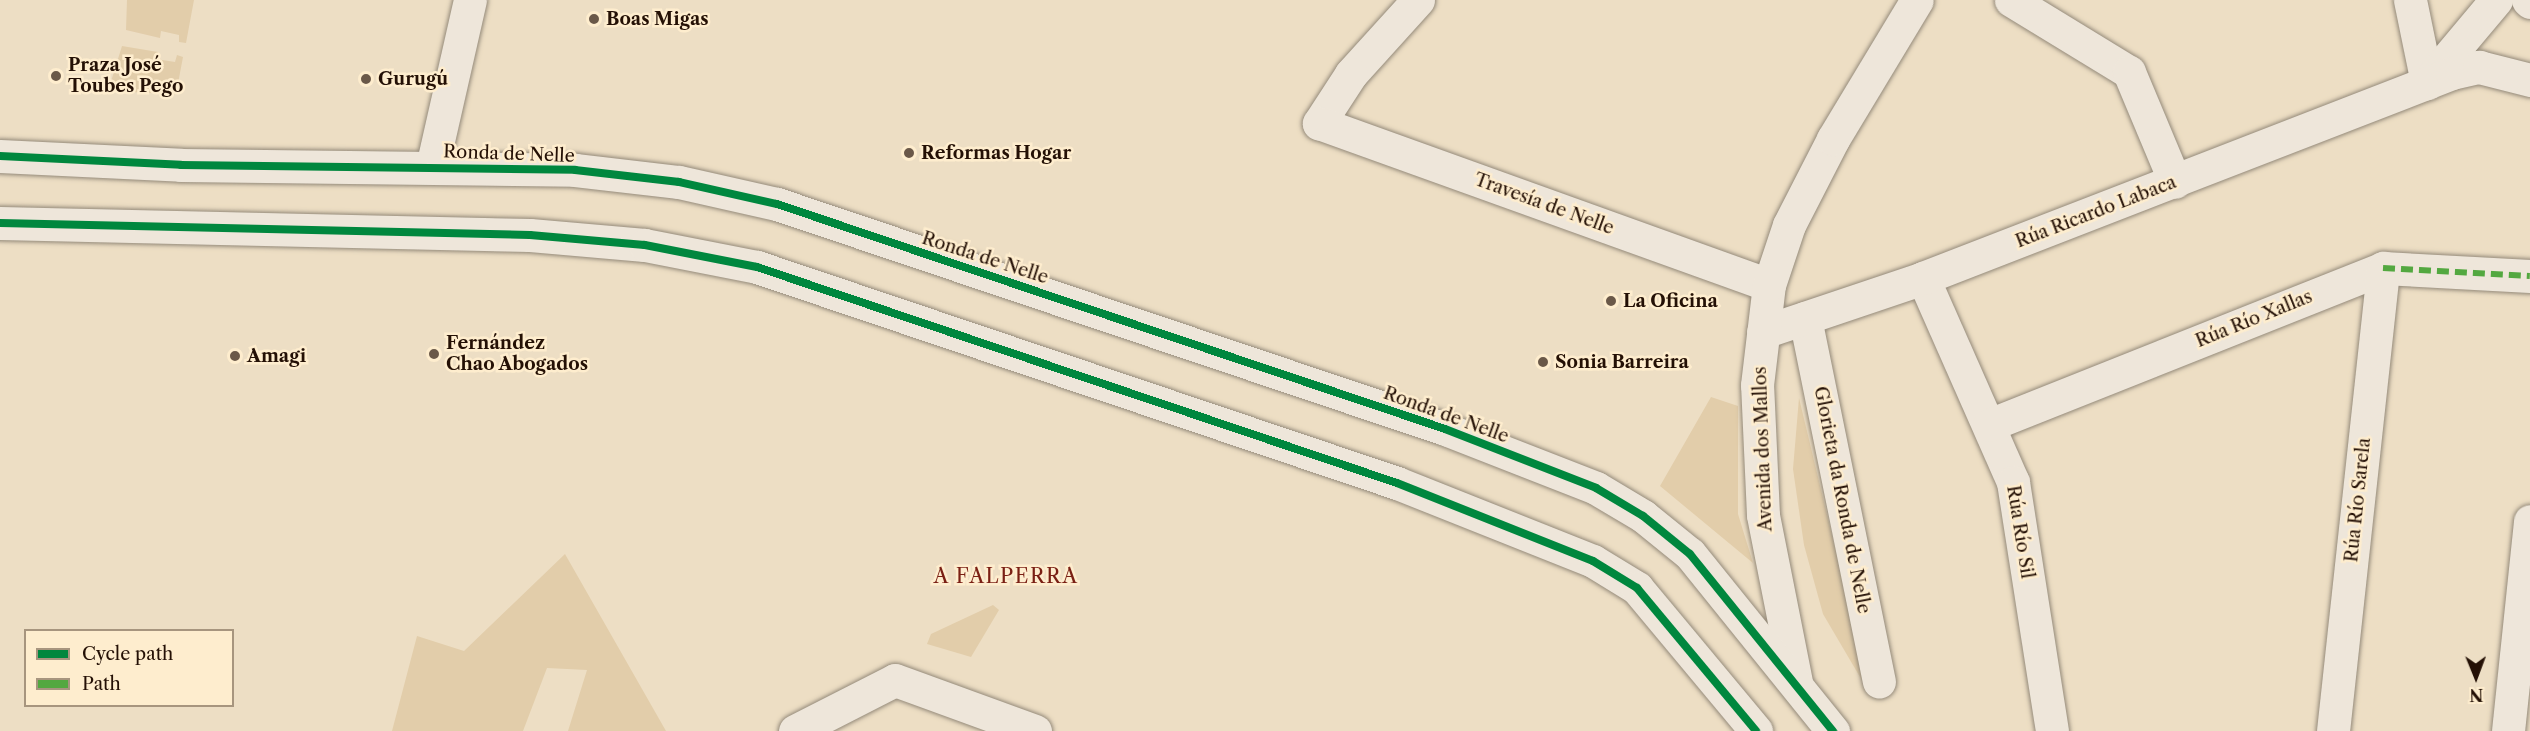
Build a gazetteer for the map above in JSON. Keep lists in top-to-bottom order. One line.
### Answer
{"streets":{"street":["Ronda de Nelle","Travesía de Nelle","Rúa Ricardo Labaca","Rúa Río Xallas","Avenida dos Mallos","Glorieta da Ronda de Nelle","Rúa Río Sarela","Rúa Río Sil"]},"crossings":[["Ronda de Nelle","Avenida dos Mallos"],["Travesía de Nelle","Avenida dos Mallos"],["Rúa Ricardo Labaca","Avenida dos Mallos"],["Rúa Ricardo Labaca","Glorieta da Ronda de Nelle"],["Rúa Ricardo Labaca","Rúa Río Sil"],["Rúa Río Xallas","Rúa Río Sarela"],["Rúa Río Xallas","Rúa Río Sil"]],"districts":["A FALPERRA"],"places":["Boas Migas","Praza José Toubes Pego","Gurugú","Reformas Hogar","La Oficina","Fernández Chao Abogados","Amagi","Sonia Barreira"],"legend":["Cycle path","Path"],"north":"bottom"}
